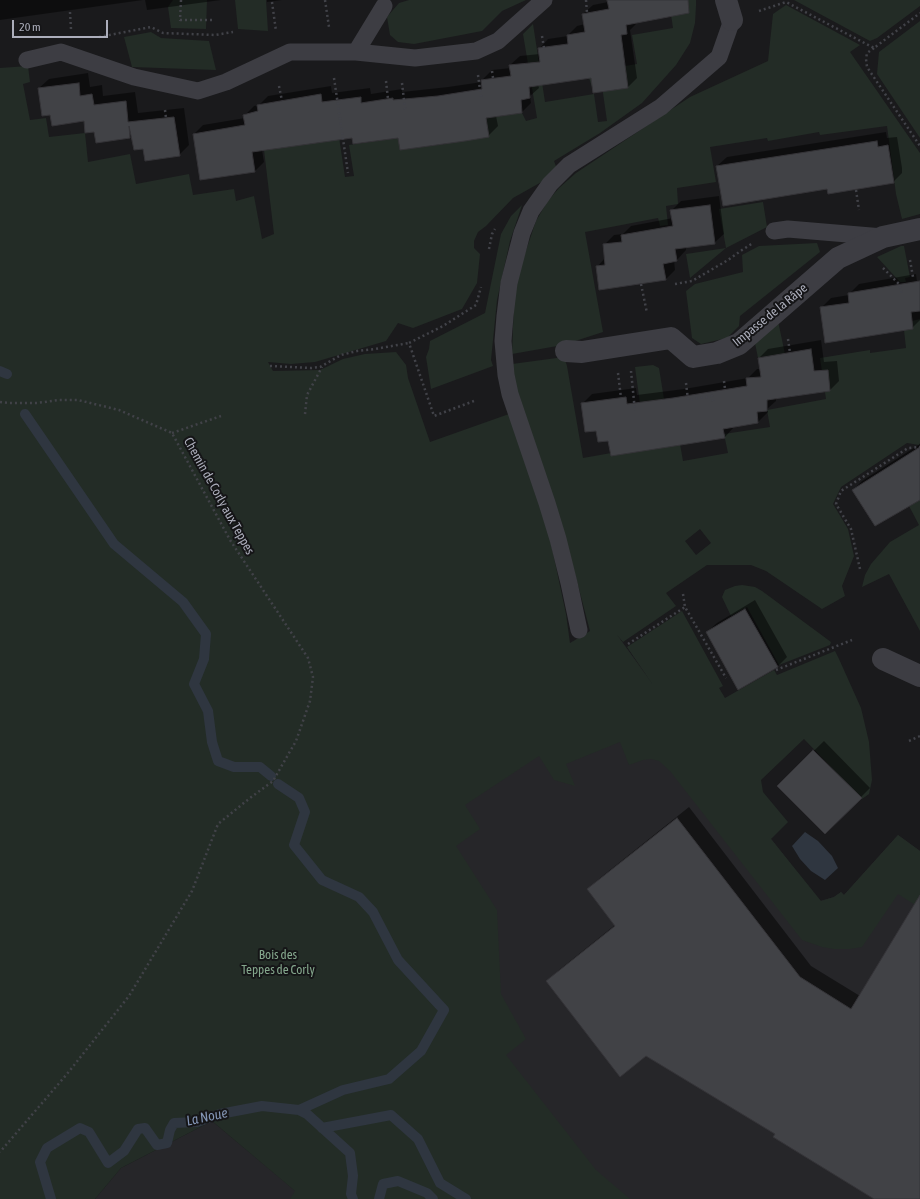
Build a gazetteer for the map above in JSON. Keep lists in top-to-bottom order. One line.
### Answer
{"streets":{"street":["Impasse de la Râpe"],"path":["Chemin de Corly aux Teppes"]},"water":["La Noue"],"parks":["Bois des Teppes de Corly"],"scale_bar":"20 m"}
